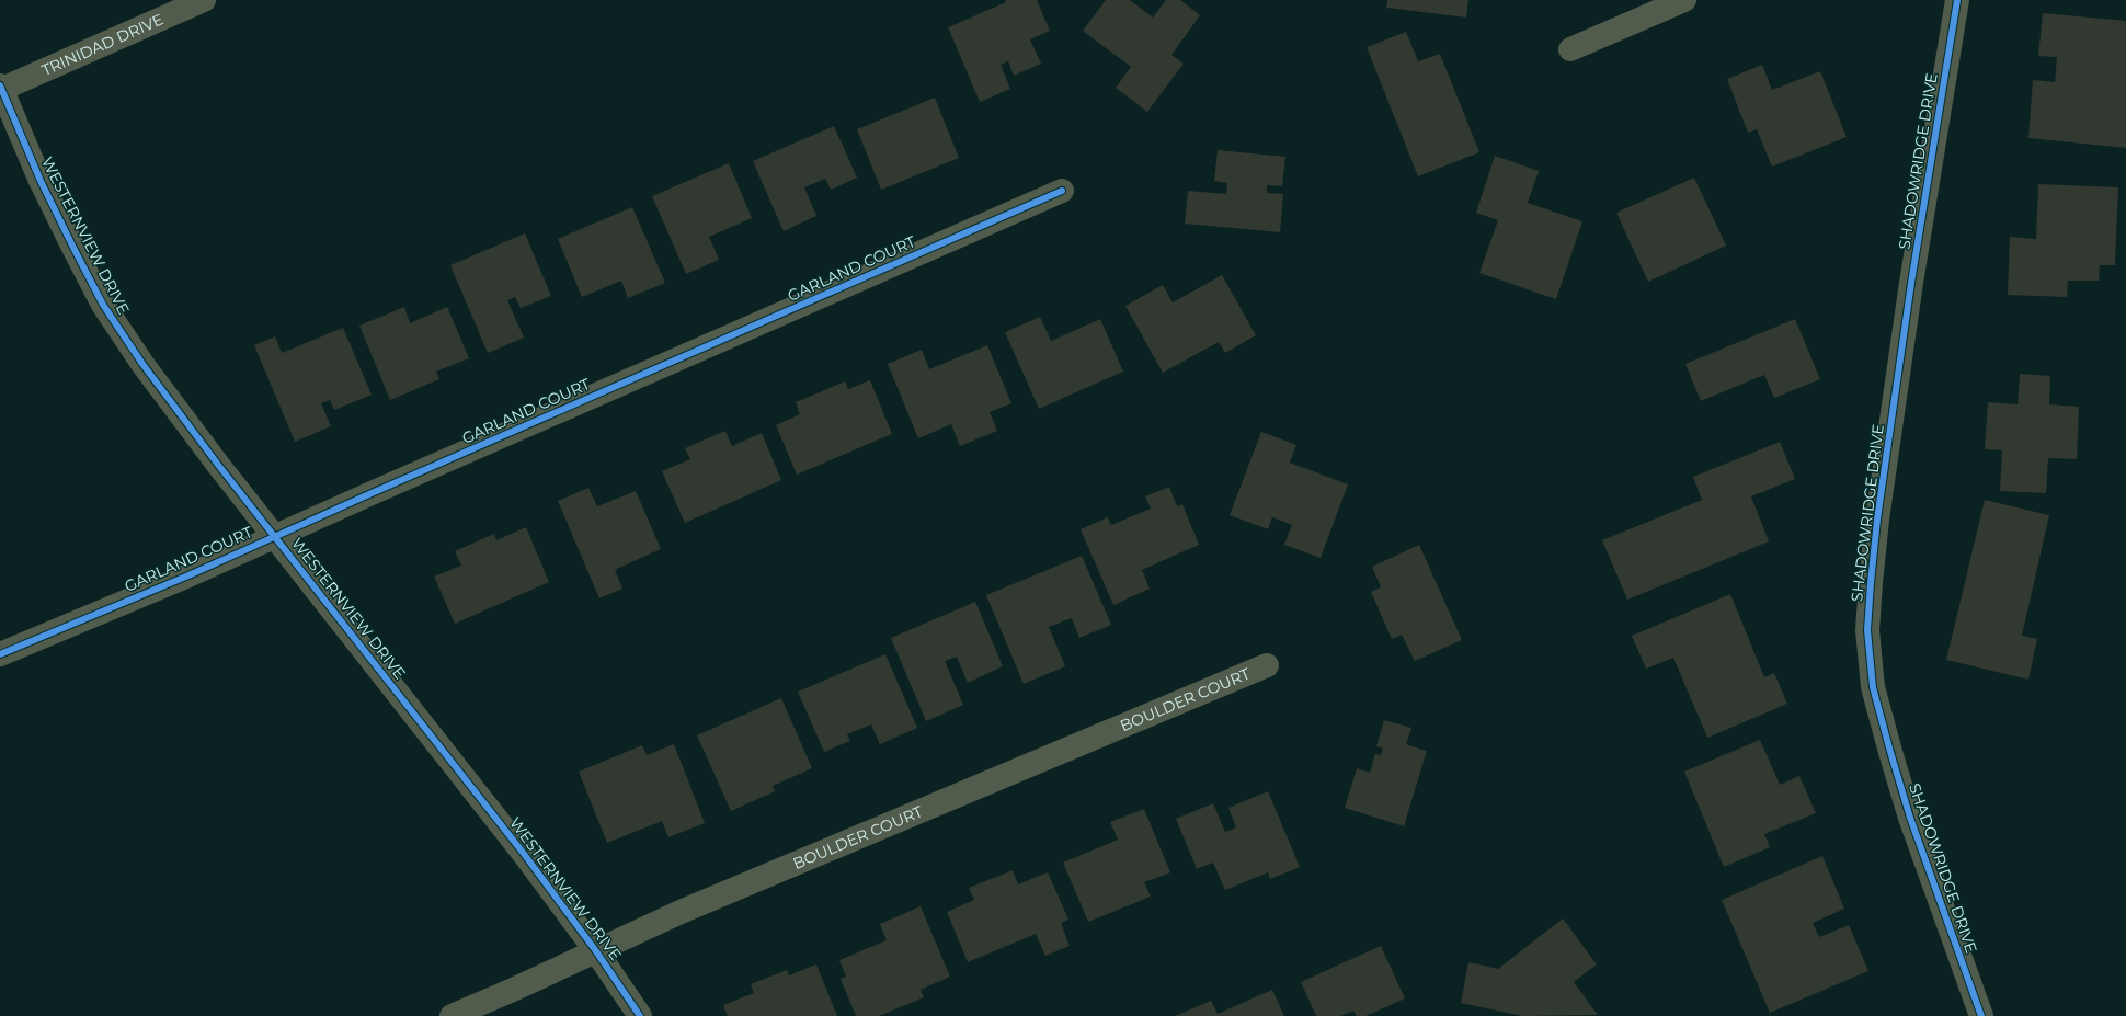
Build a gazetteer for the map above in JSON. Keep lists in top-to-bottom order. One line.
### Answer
{"streets":{"street":["TRINIDAD DRIVE","SHADOWRIDGE DRIVE","WESTERNVIEW DRIVE","GARLAND COURT","BOULDER COURT"]},"crossings":[["TRINIDAD DRIVE","WESTERNVIEW DRIVE"],["WESTERNVIEW DRIVE","GARLAND COURT"],["WESTERNVIEW DRIVE","BOULDER COURT"]]}
